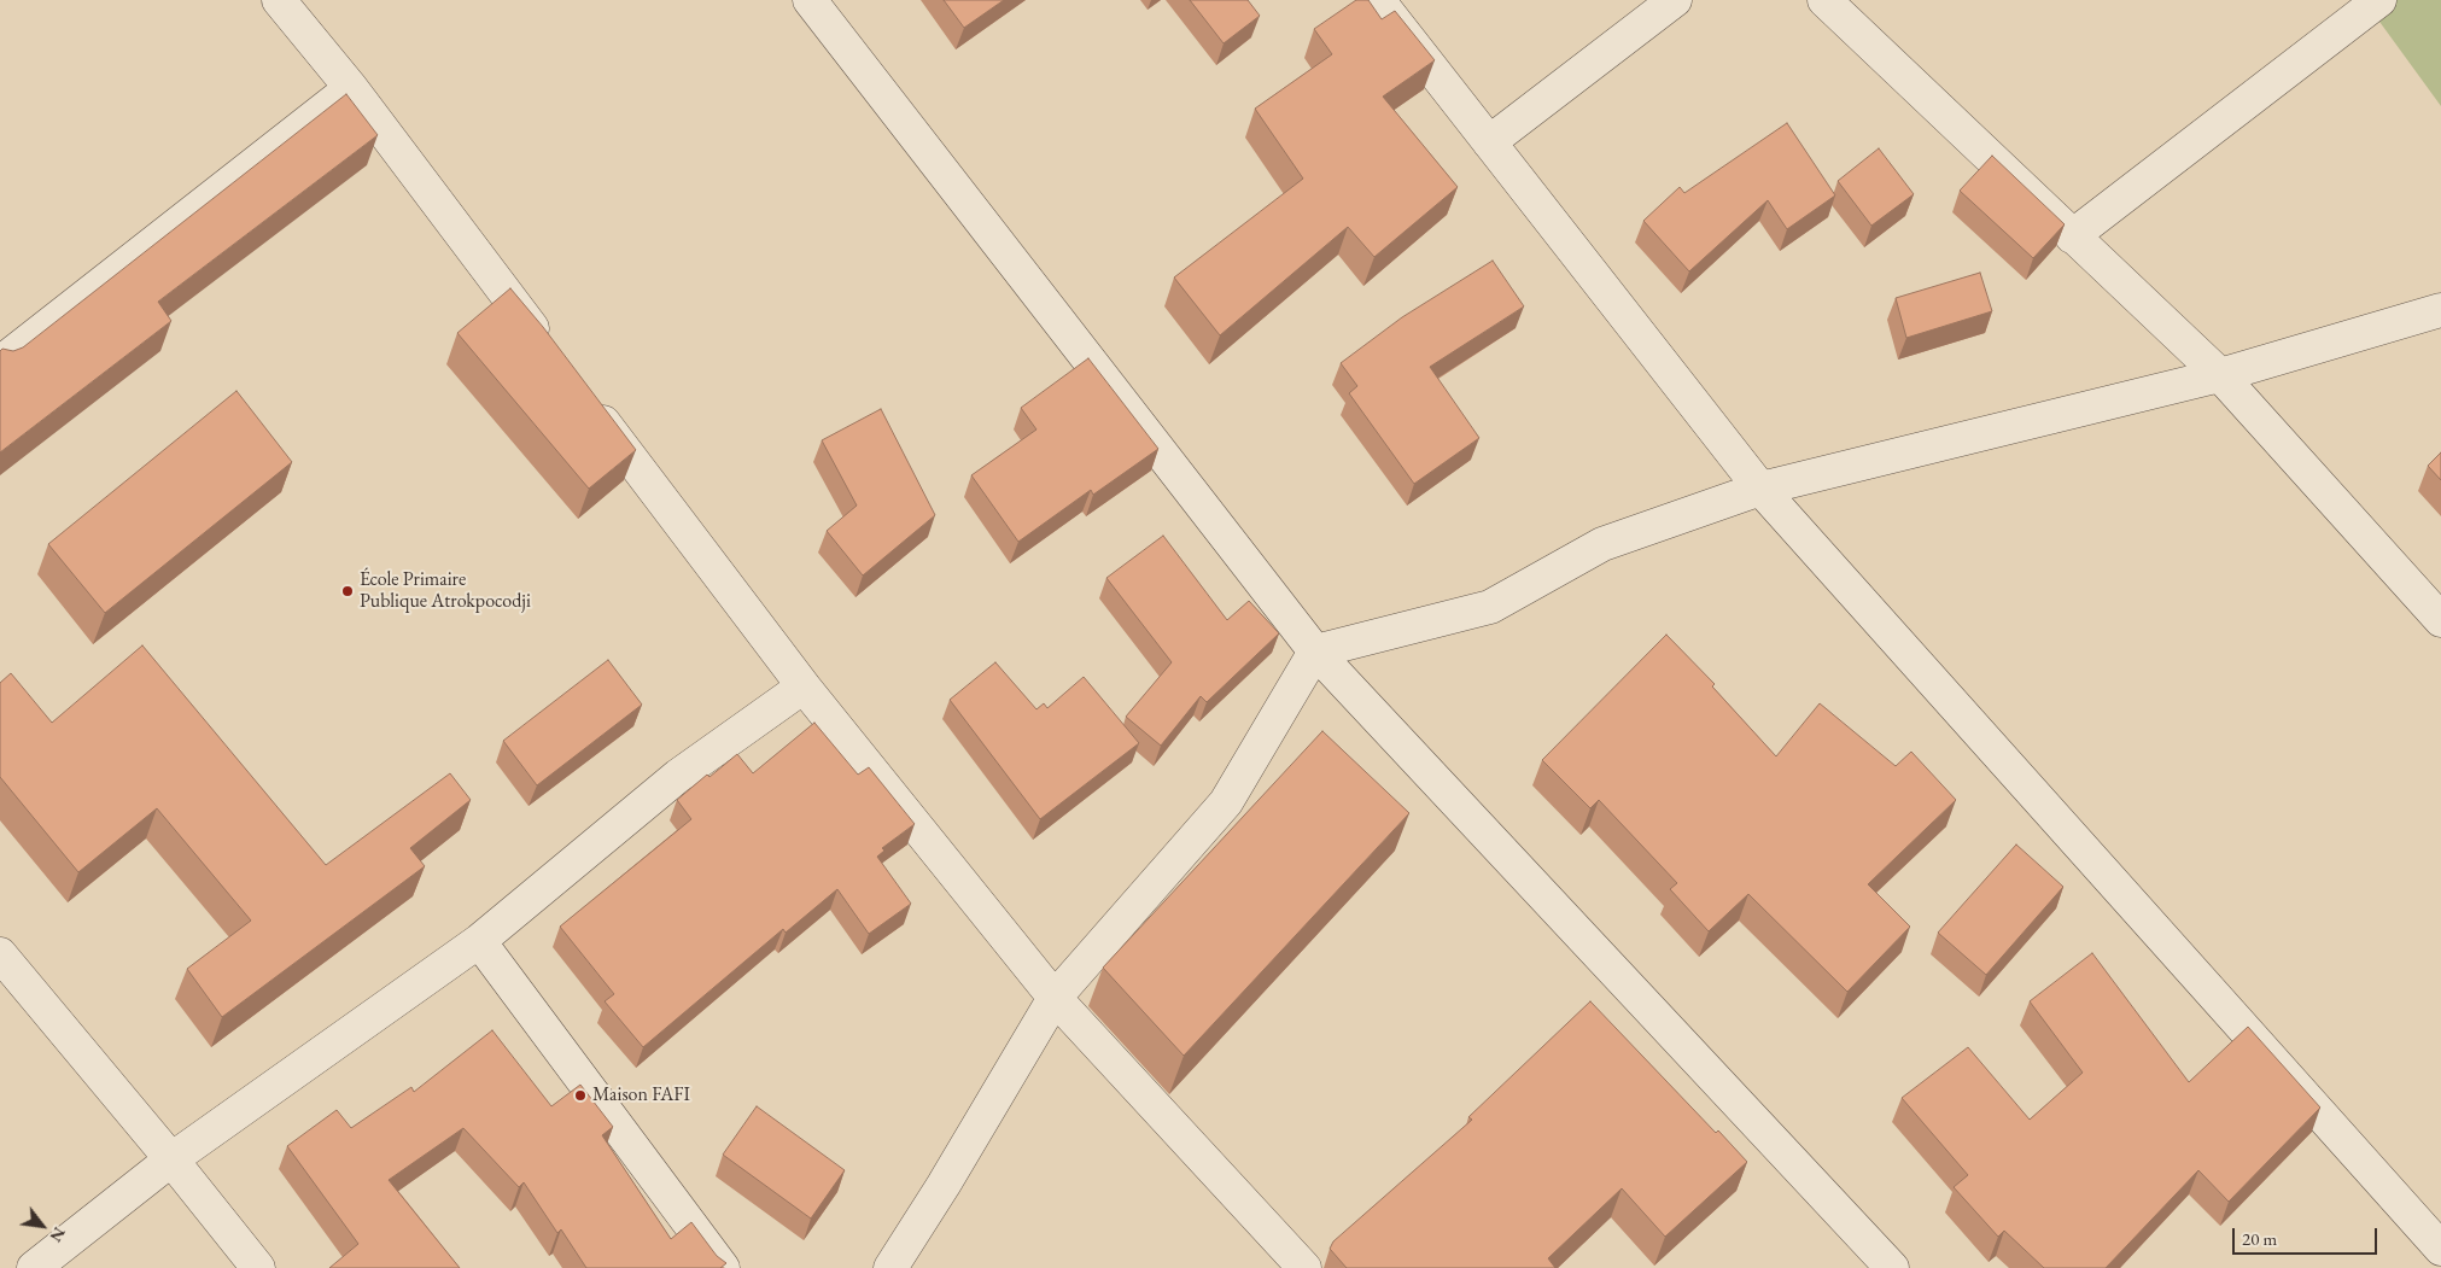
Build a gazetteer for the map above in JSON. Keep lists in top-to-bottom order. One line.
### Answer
{"places":["École Primaire Publique Atrokpocodji","Maison FAFI"],"scale_bar":"20 m","north":"bottom right"}
